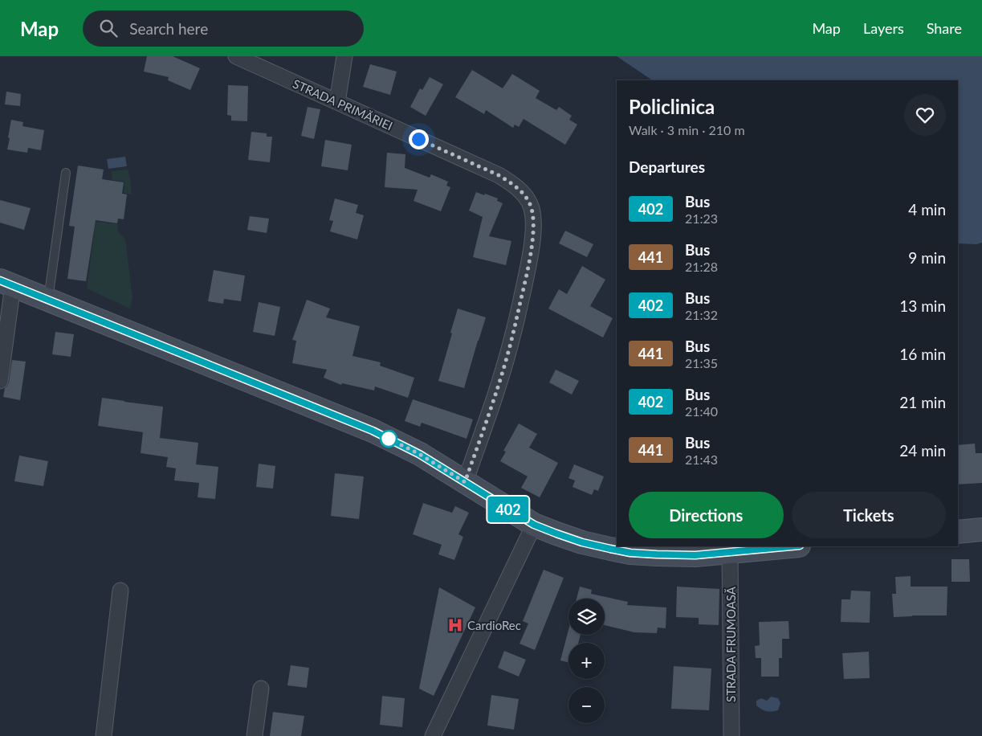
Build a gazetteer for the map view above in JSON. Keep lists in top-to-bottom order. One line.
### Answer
{"streets":{"street":["STRADA PRIMĂRIEI","STRADA FRUMOASĂ"]},"places":{"hospital":["CardioRec"]},"lines":["bus line 402"],"page":{"header":"Map","search":"Search here","nav":["Map","Layers","Share"],"on_map":"402","heading":[["Policlinica","Walk · 3 min · 210 m"],"Departures"],"list":[{"mark":"402","name":"Bus","note":"21:23","value":"4 min"},{"mark":"441","name":"Bus","note":"21:28","value":"9 min"},{"mark":"402","name":"Bus","note":"21:32","value":"13 min"},{"mark":"441","name":"Bus","note":"21:35","value":"16 min"},{"mark":"402","name":"Bus","note":"21:40","value":"21 min"},{"mark":"441","name":"Bus","note":"21:43","value":"24 min"}],"buttons":["Directions","Tickets"],"map_buttons":["+","−"]}}
